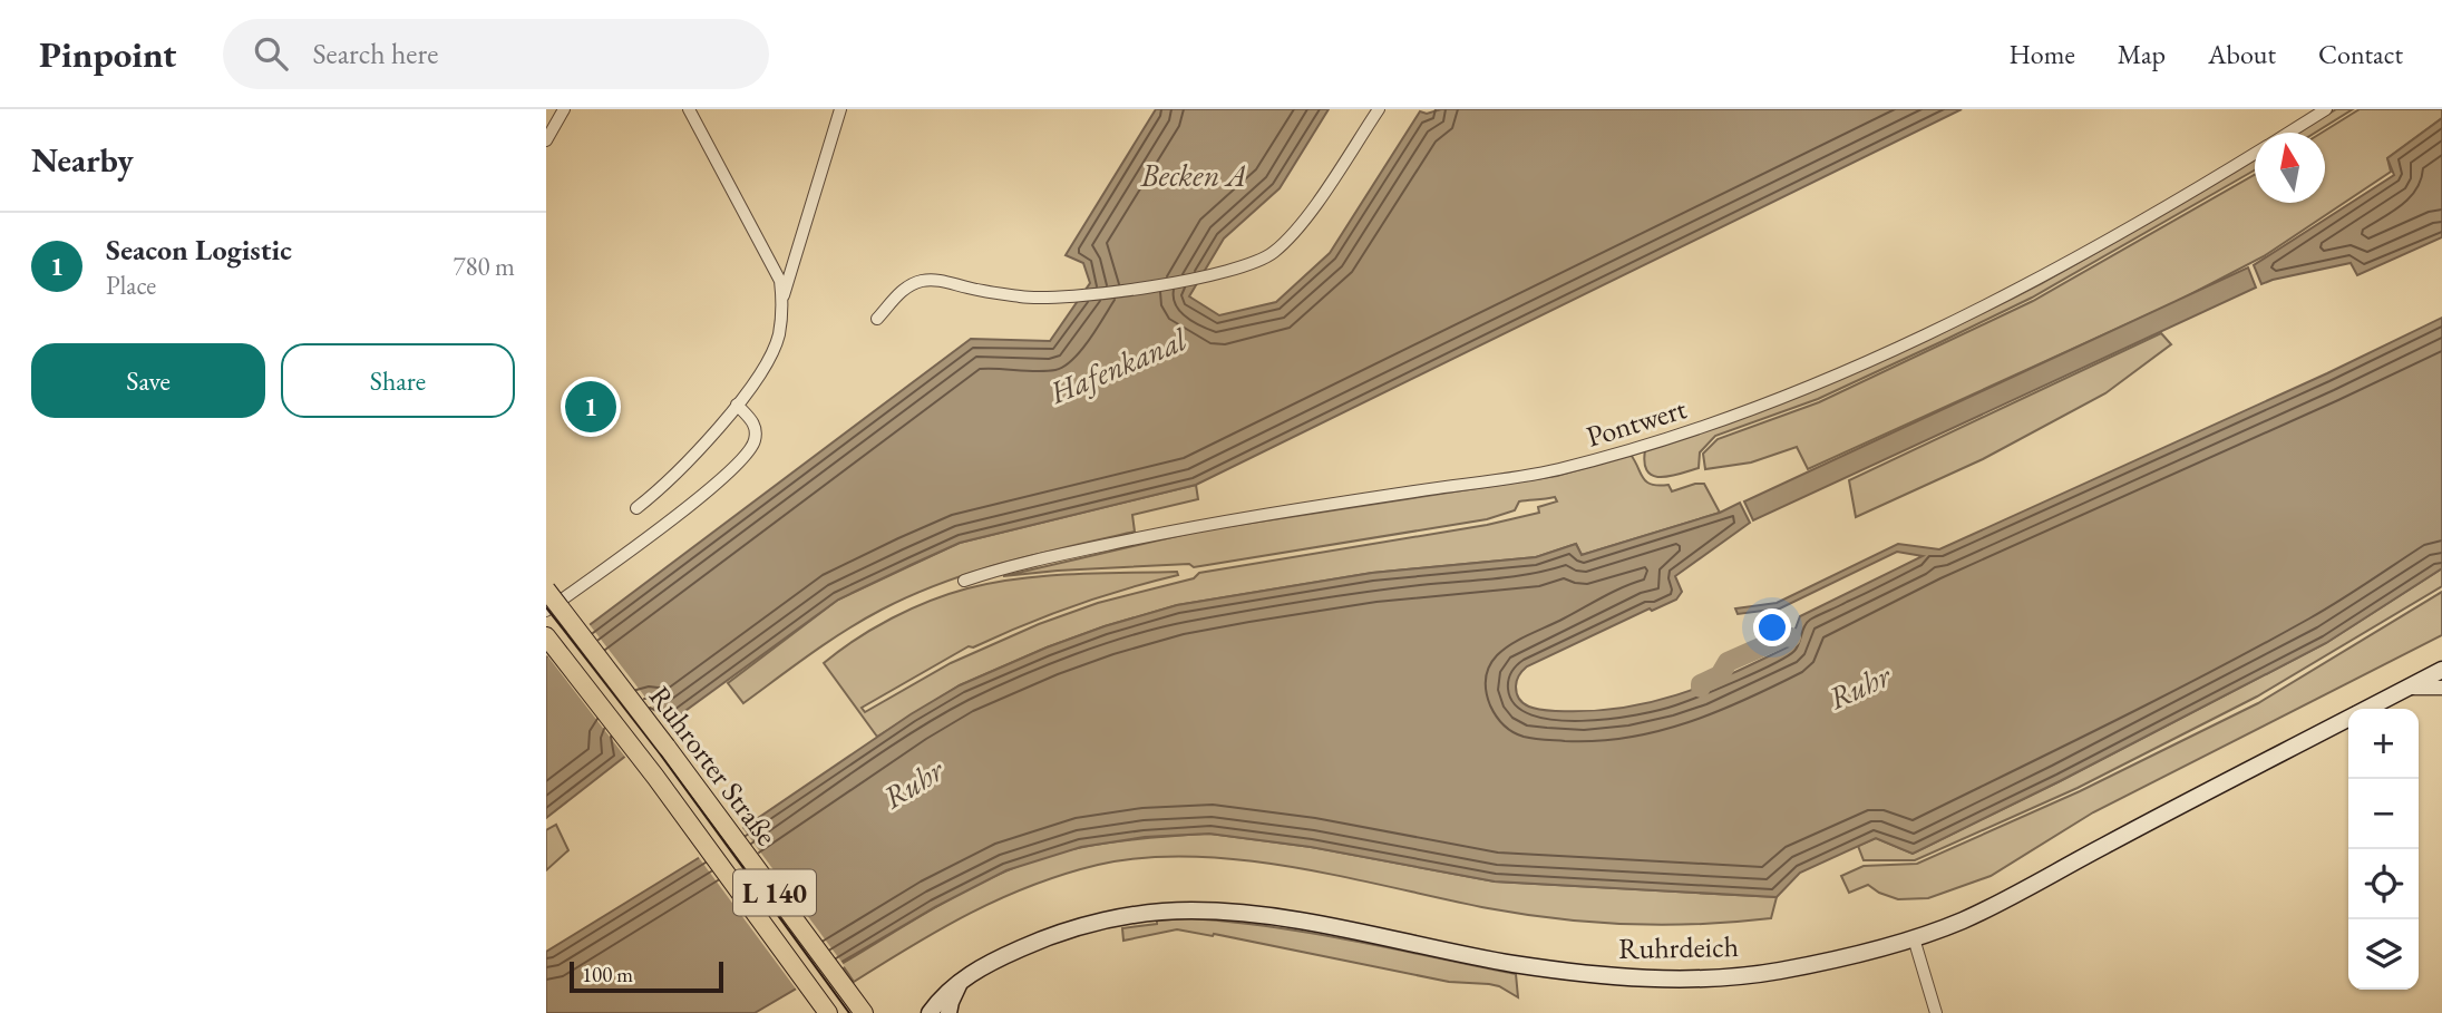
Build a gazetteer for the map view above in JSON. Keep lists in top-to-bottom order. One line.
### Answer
{"streets":{"main road":["Ruhrorter Straße","L 140","Ruhrdeich"],"street":["Pontwert"]},"water":["Becken A","Hafenkanal","Ruhr"],"scale_bar":"100 m","north":"top","page":{"header":"Pinpoint","search":"Search here","nav":["Home","Map","About","Contact"],"heading":"Nearby","list":[{"mark":"1","name":"Seacon Logistic","note":"Place","value":"780 m"}],"buttons":["Save","Share"],"pins":"1","map_buttons":["+","−"],"scale":"100 m"}}
